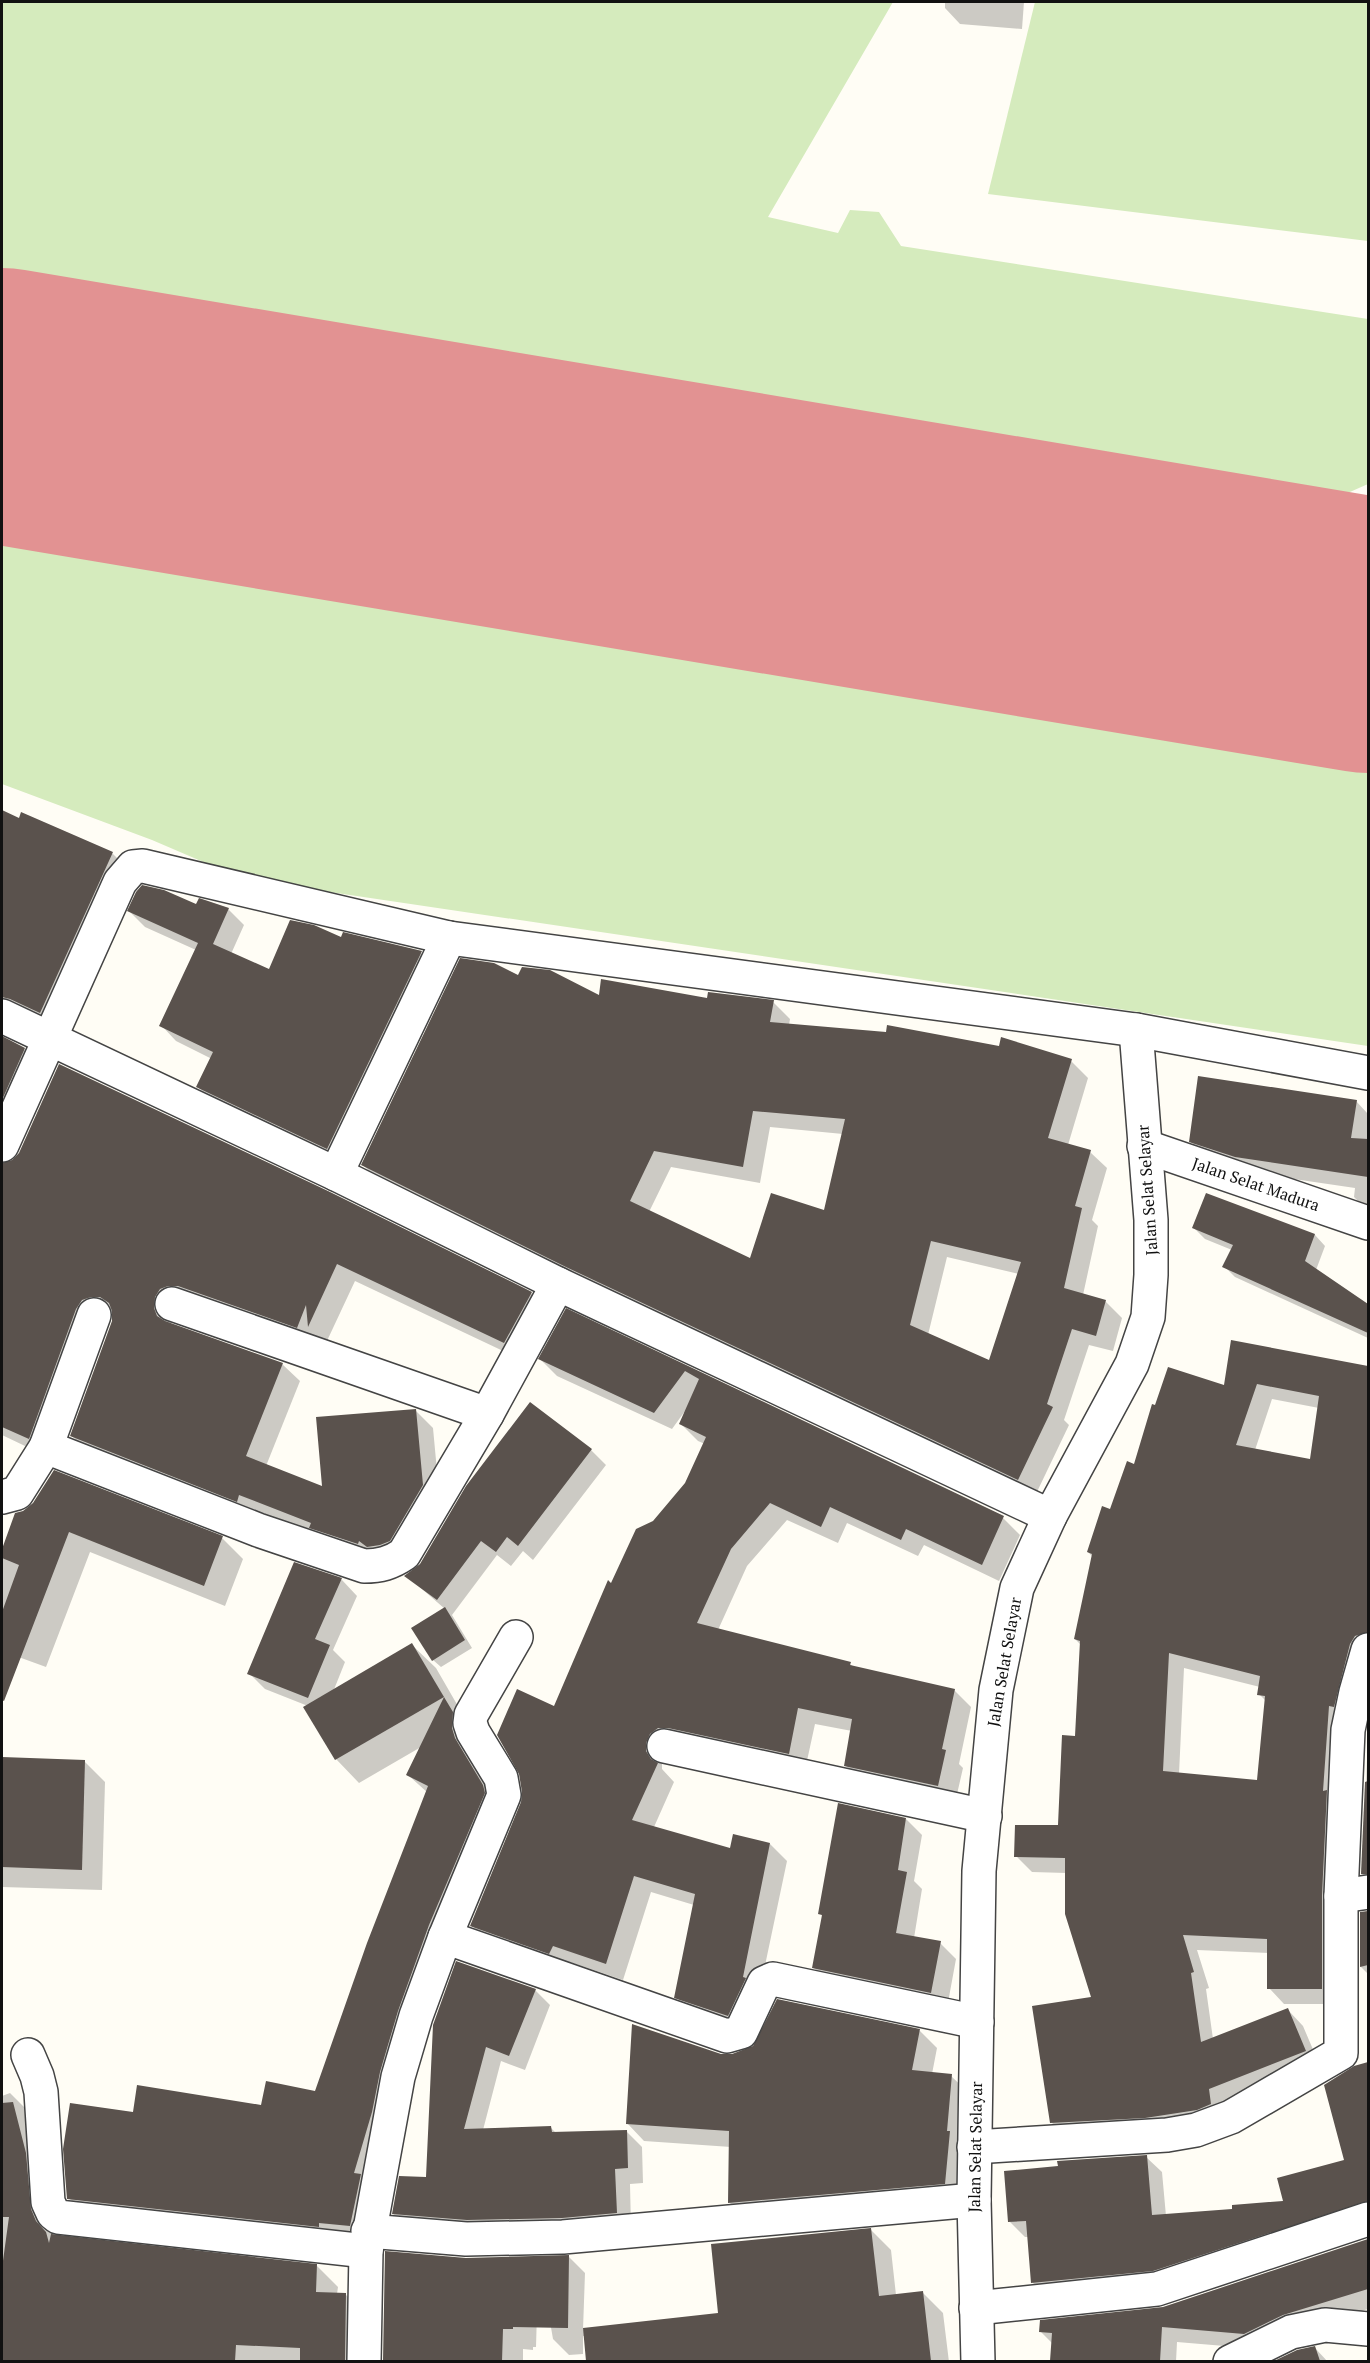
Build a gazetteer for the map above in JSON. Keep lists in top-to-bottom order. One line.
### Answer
{"streets":{"street":["Jalan Selat Madura","Jalan Selat Selayar"]},"crossings":[["Jalan Selat Madura","Jalan Selat Selayar"]]}
